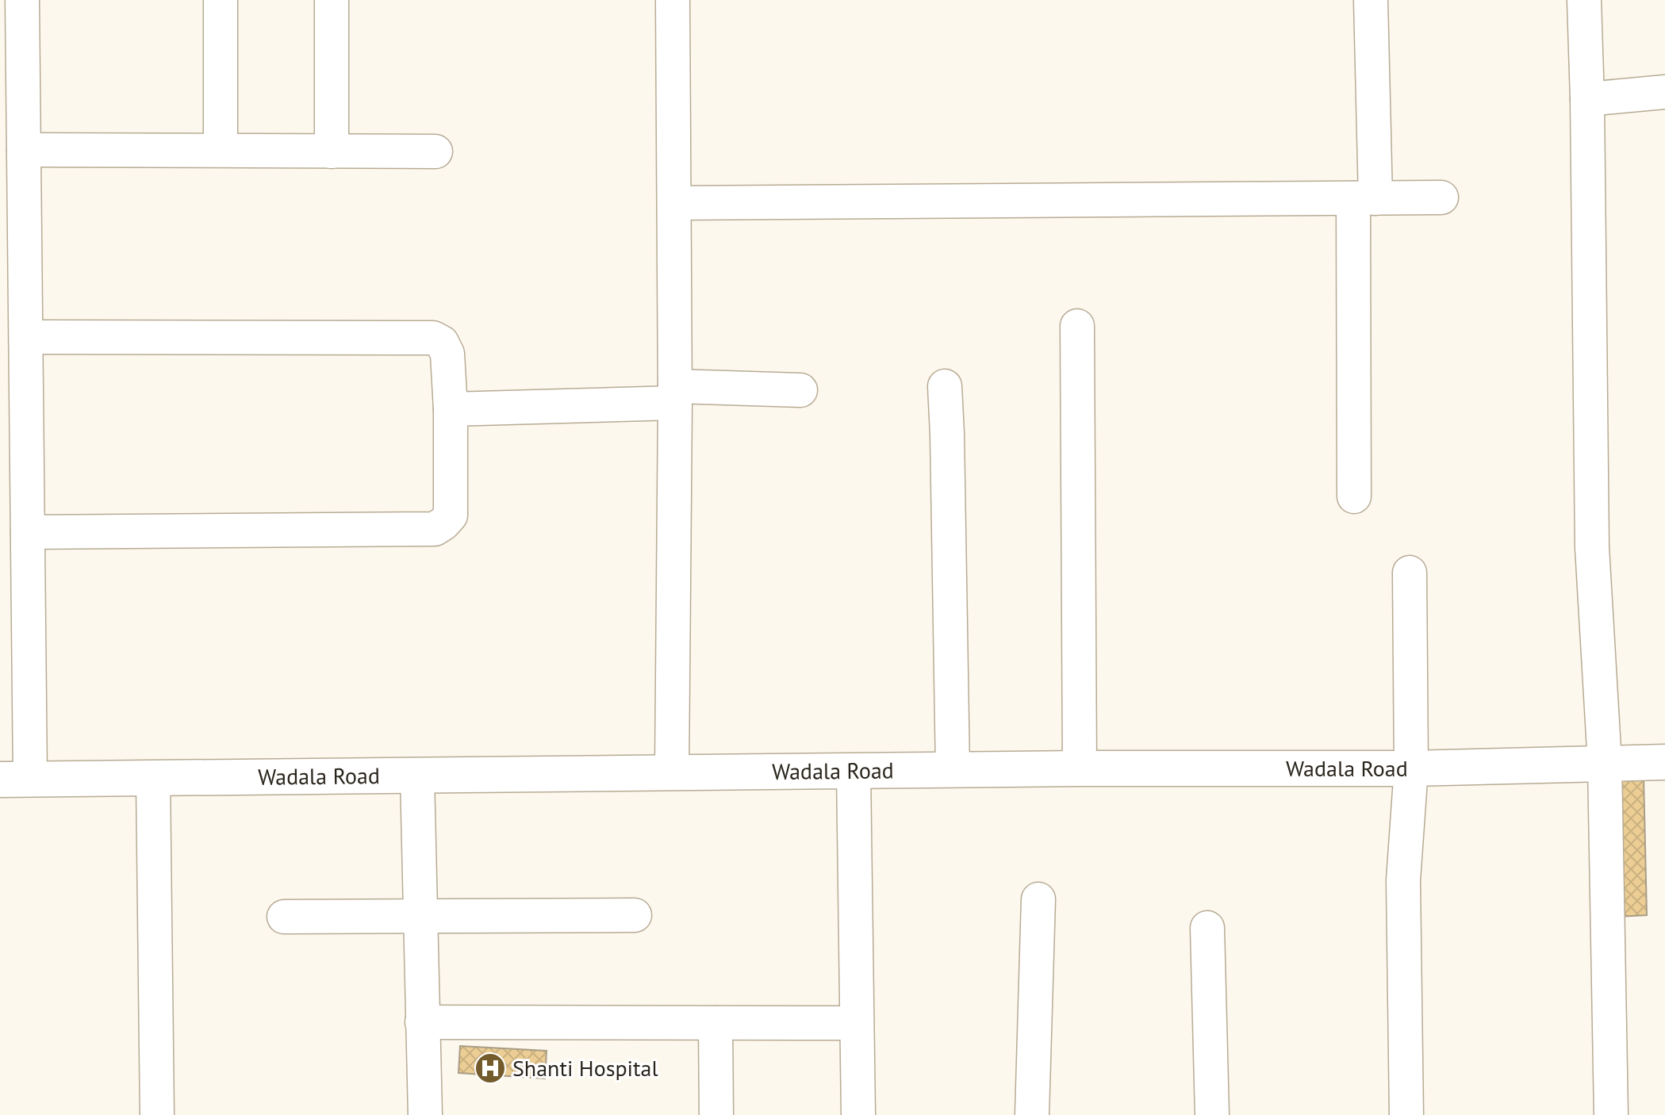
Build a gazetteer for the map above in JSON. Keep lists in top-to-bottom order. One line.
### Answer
{"streets":{"street":["Wadala Road"]},"places":{"hospital":["Shanti Hospital"]}}
